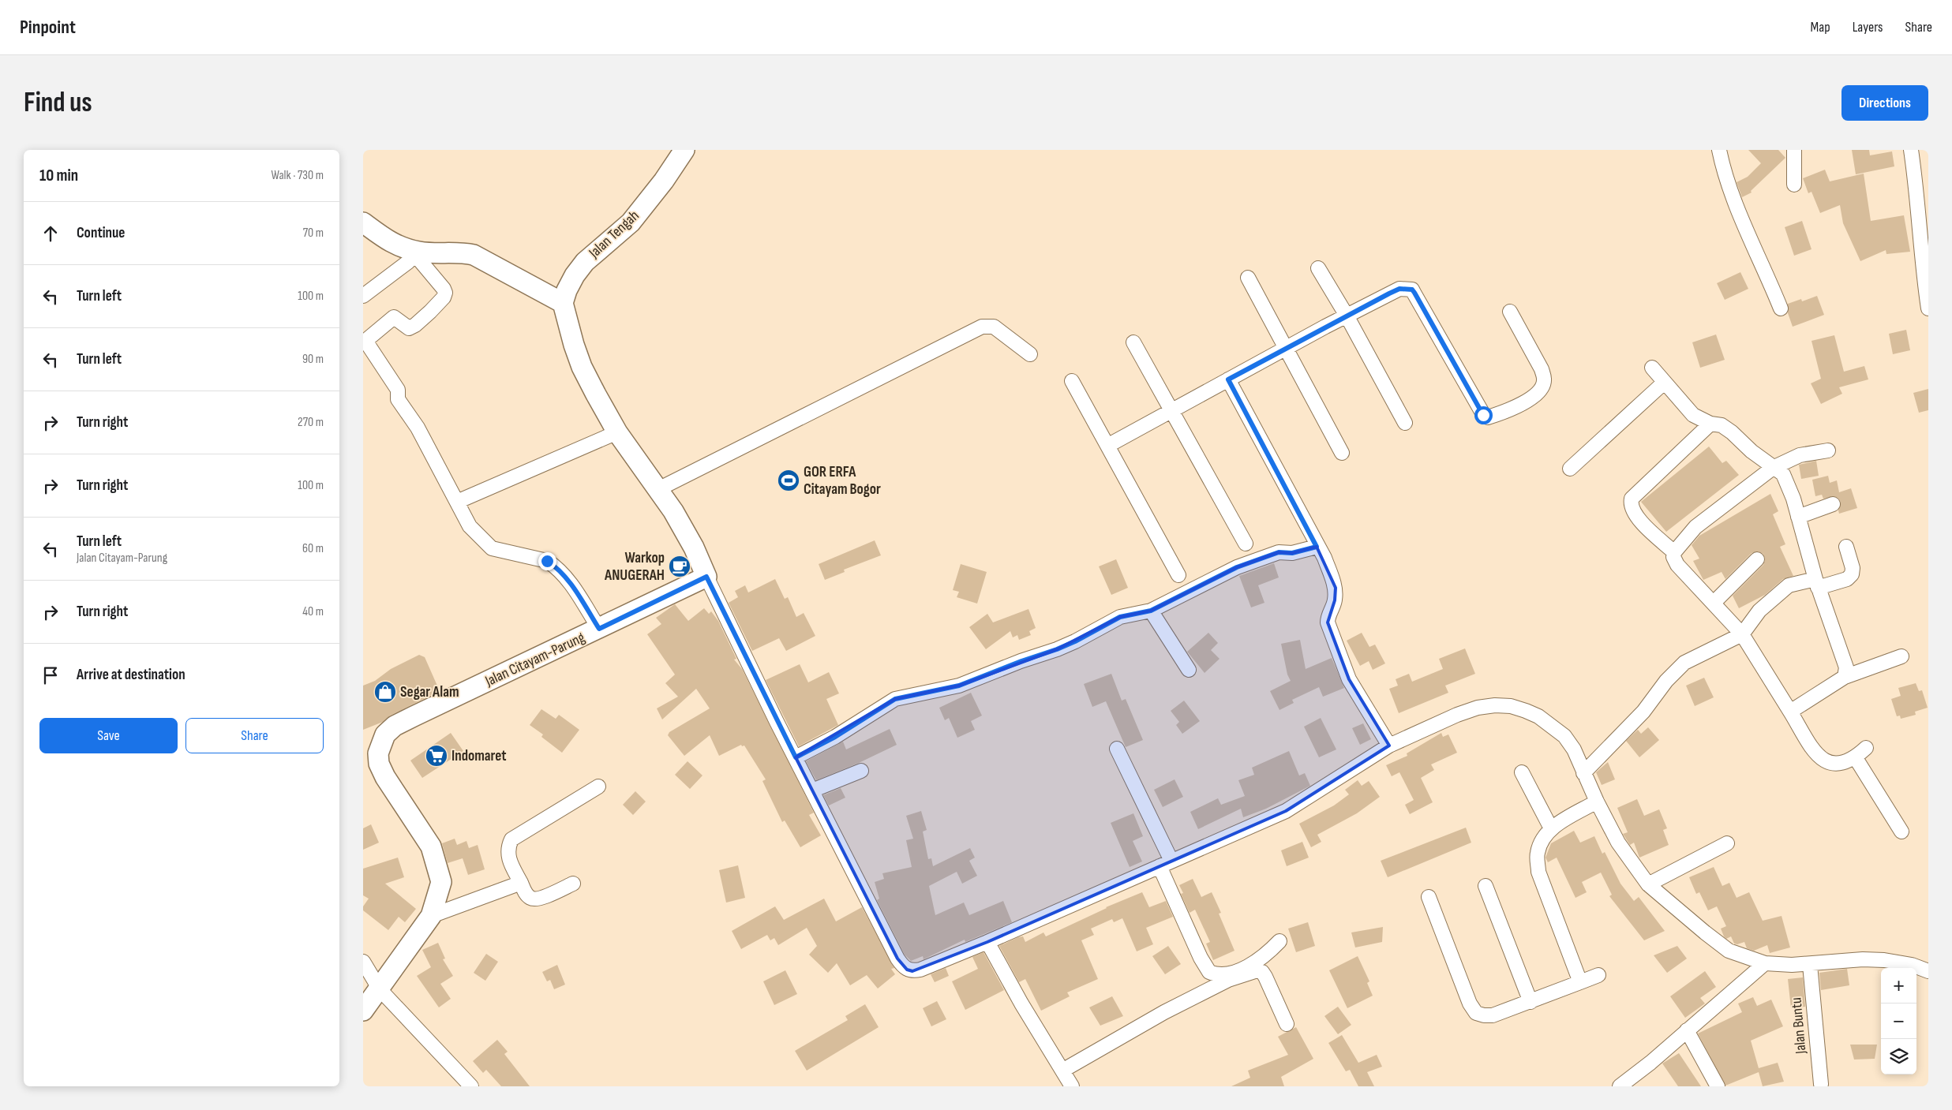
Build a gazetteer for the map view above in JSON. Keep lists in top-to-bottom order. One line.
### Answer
{"streets":{"street":["Jalan Tengah","Jalan Citayam-Parung","Jalan Buntu"]},"places":{"sports":["GOR ERFA Citayam Bogor"],"cafe":["Warkop ANUGERAH"],"shop":["Segar Alam"],"supermarket":["Indomaret"]},"page":{"header":"Pinpoint","nav":["Map","Layers","Share"],"buttons":["Directions",["Save","Share"]],"title":"Find us","heading":["10 min","Walk · 730 m"],"list":[["Continue","70 m"],["Turn left","100 m"],["Turn left","90 m"],["Turn right","270 m"],["Turn right","100 m"],["Turn left","Jalan Citayam-Parung","60 m"],["Turn right","40 m"],"Arrive at destination"],"map_buttons":["+","−"]}}
